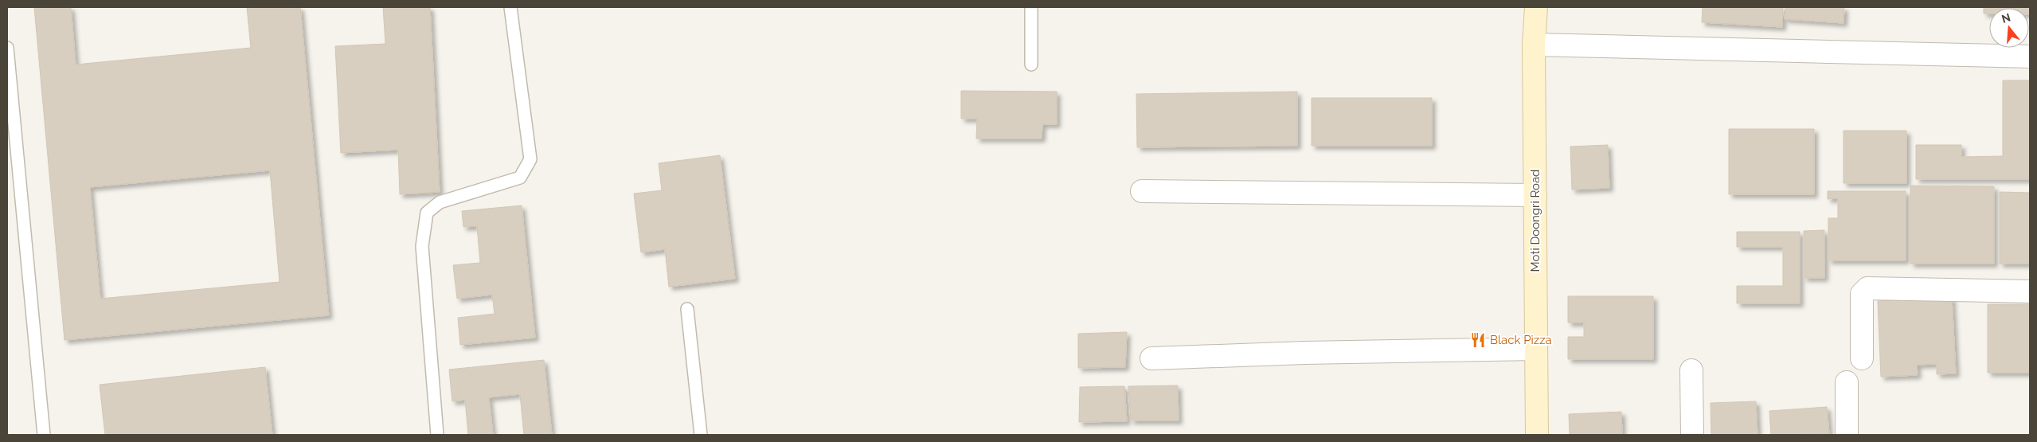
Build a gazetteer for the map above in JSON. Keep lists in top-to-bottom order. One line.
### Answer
{"streets":{"street":["Moti Doongri Road"]},"places":{"restaurant":["Black Pizza"]},"north":"top"}
